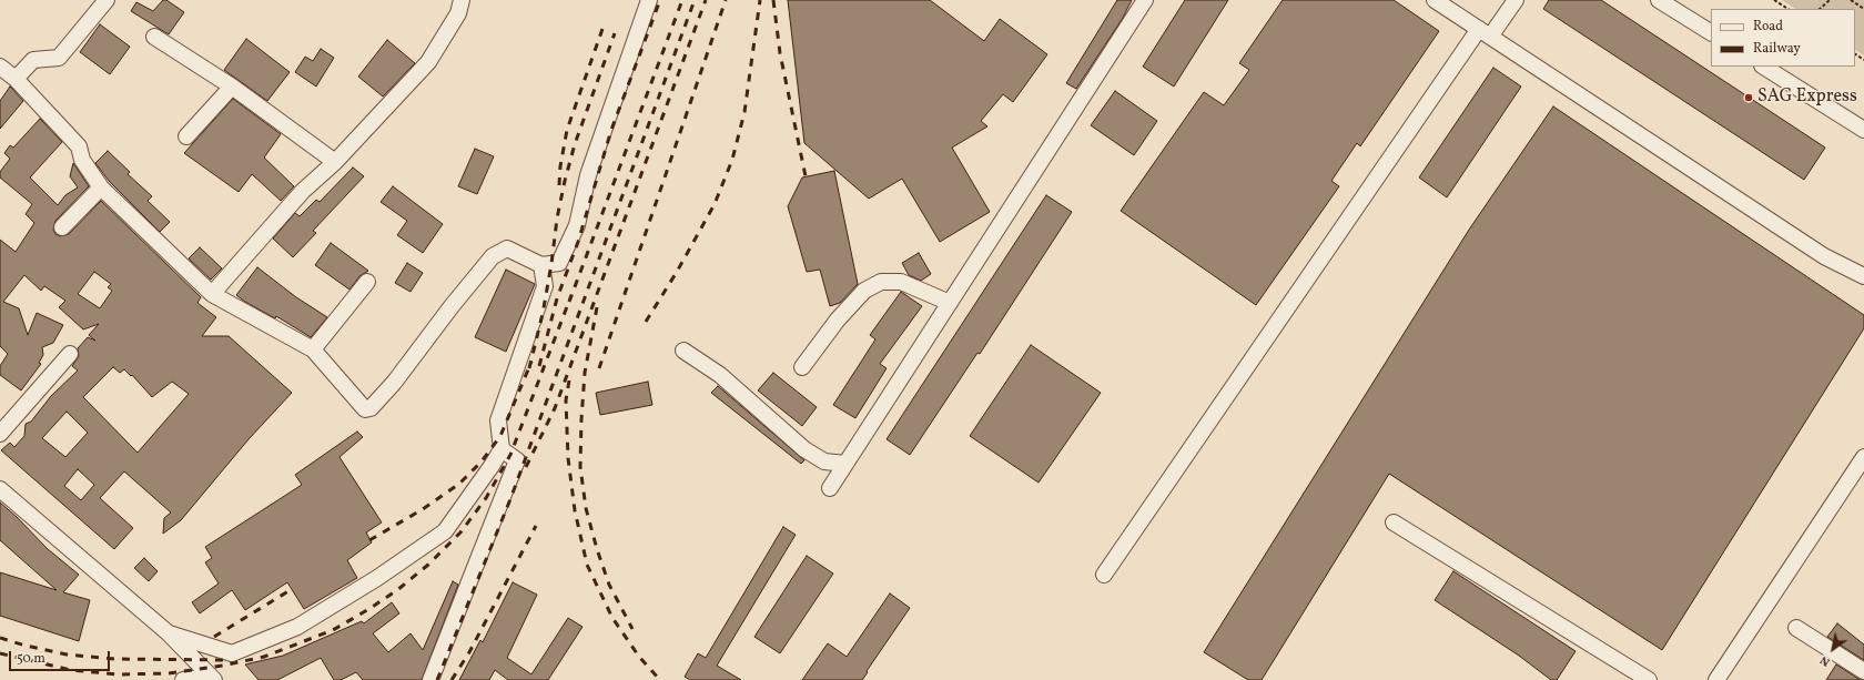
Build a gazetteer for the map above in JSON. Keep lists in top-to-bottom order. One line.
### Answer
{"places":["SAG Express"],"legend":["Road","Railway"],"scale_bar":"50 m","north":"bottom left"}
